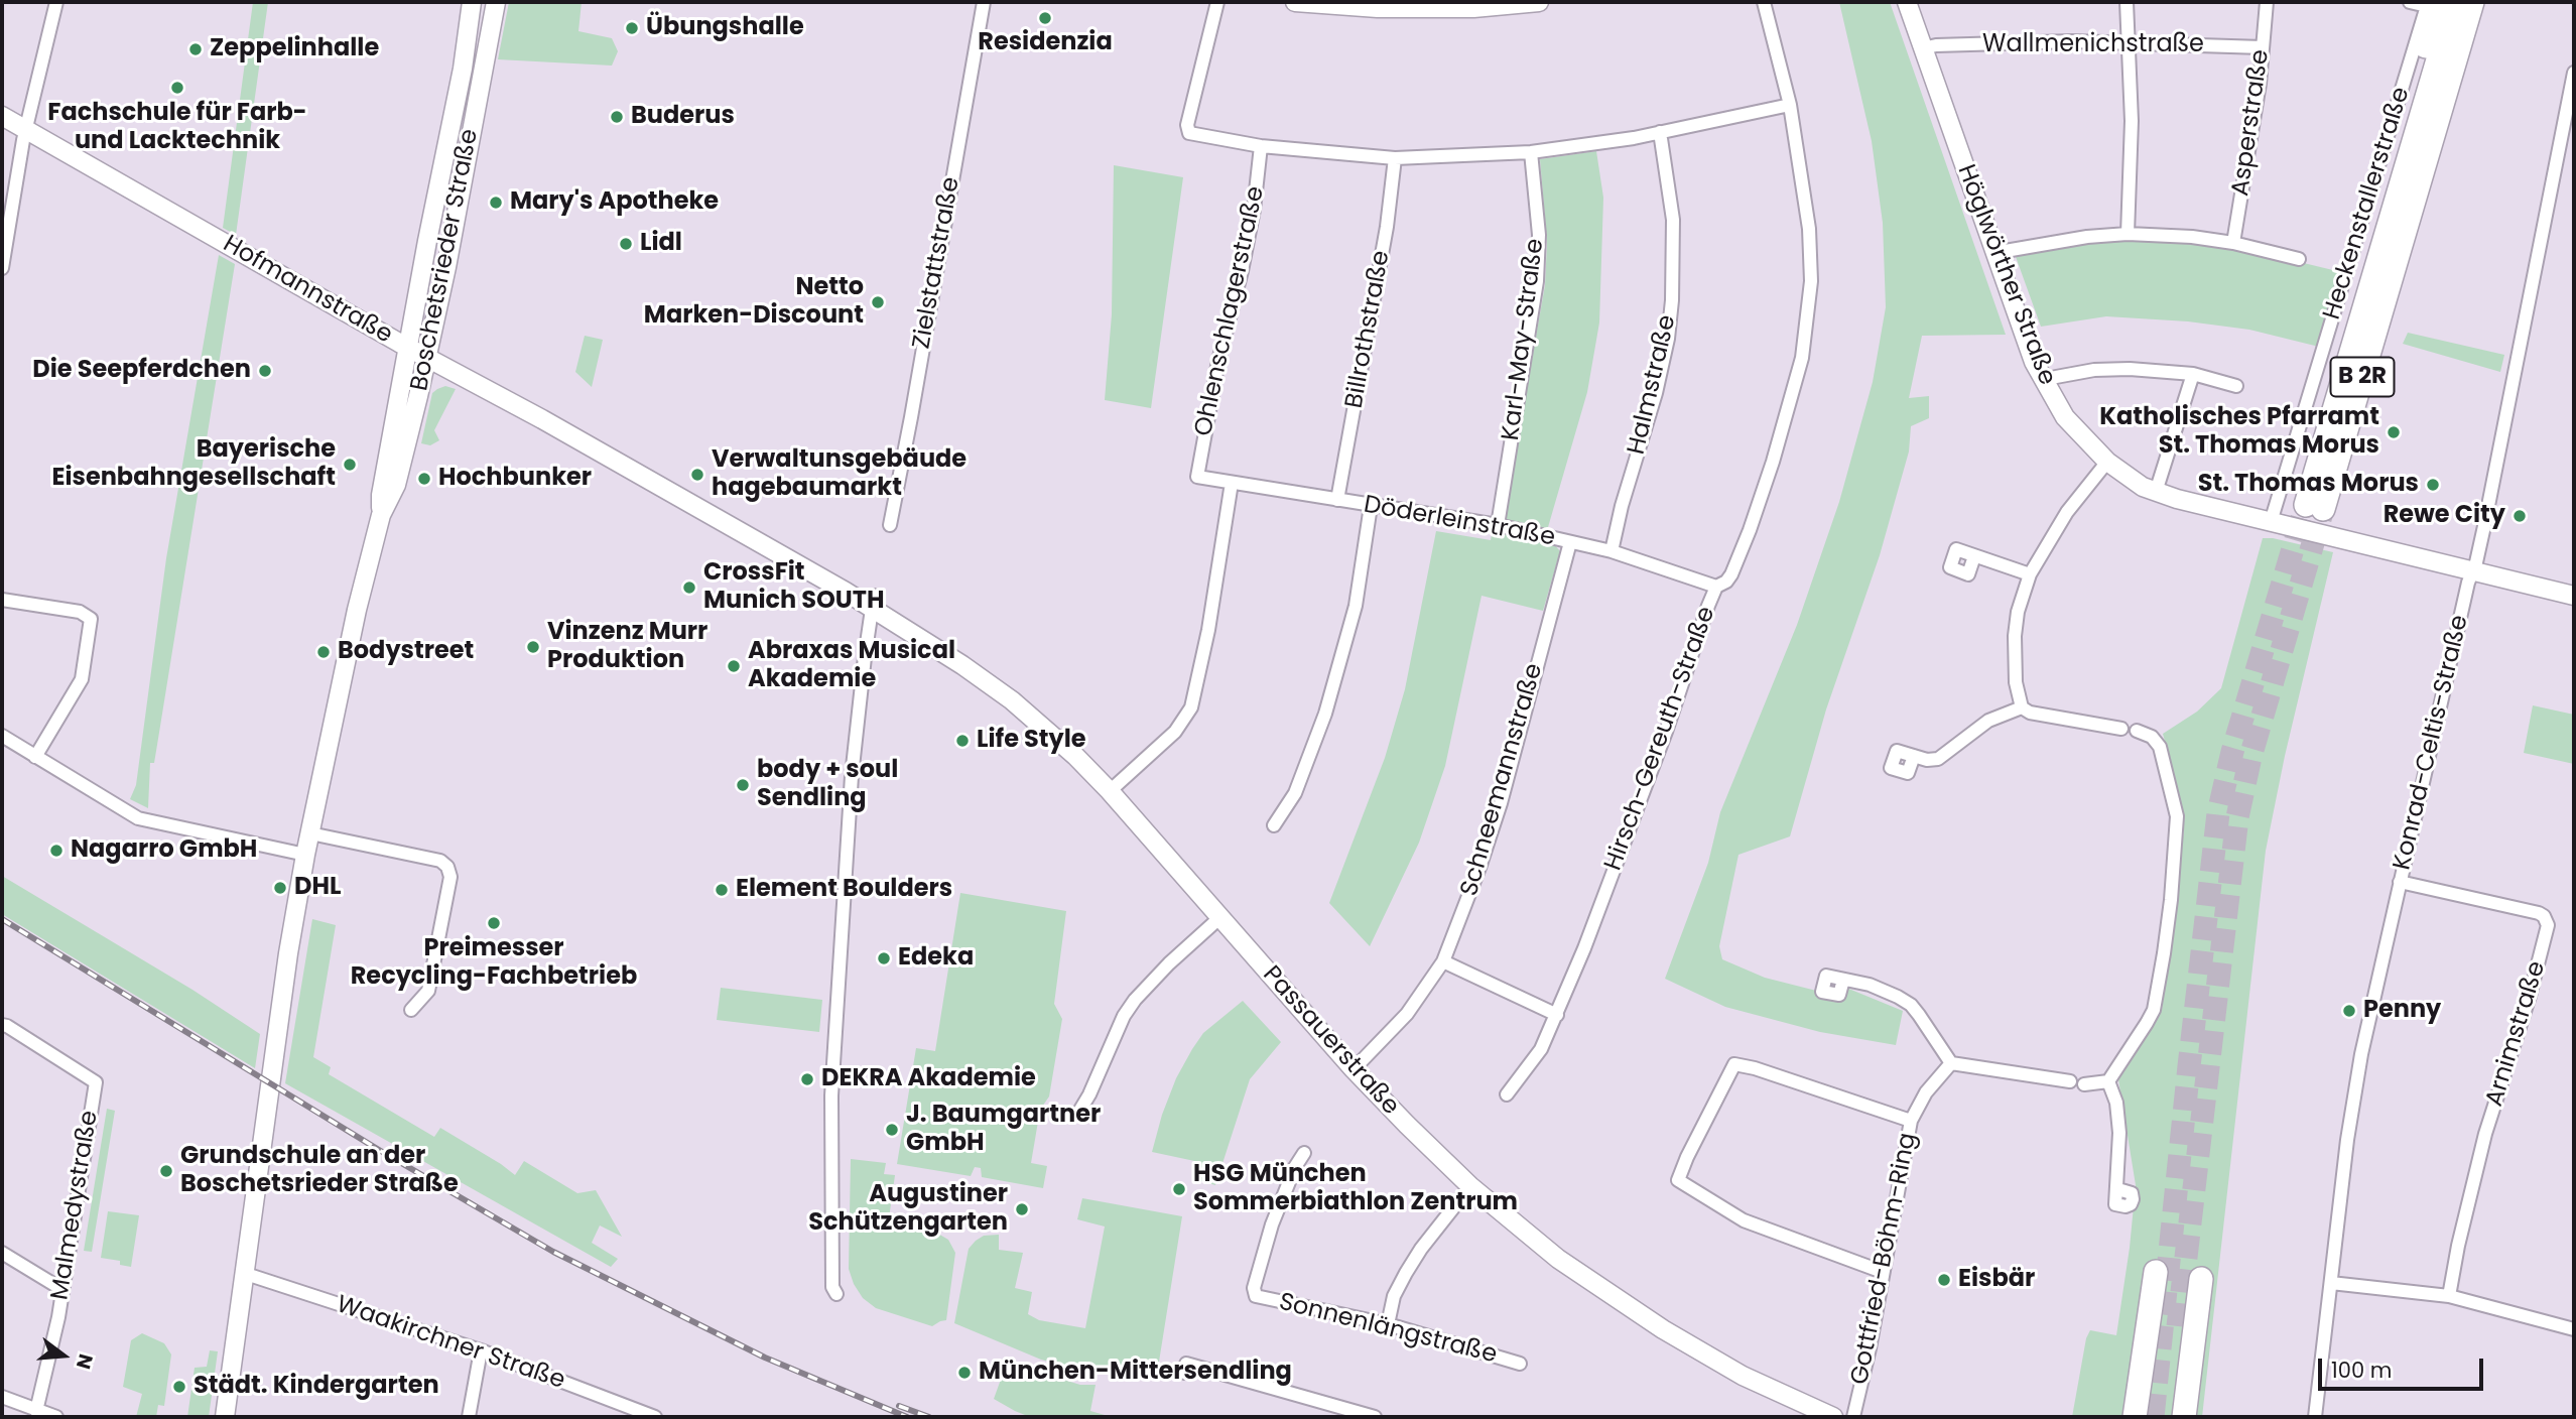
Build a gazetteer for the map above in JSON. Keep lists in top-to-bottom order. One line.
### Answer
{"streets":{"highway":["Heckenstallerstraße","B 2R"],"street":["Wallmenichstraße","Asperstraße","Boschetsrieder Straße","Zielstattstraße","Höglwörther Straße","Hofmannstraße","Ohlenschlagerstraße","Billrothstraße","Karl-May-Straße","Halmstraße","Döderleinstraße","Hirsch-Gereuth-Straße","Konrad-Celtis-Straße","Schneemannstraße","Arnimstraße","Passauerstraße","Malmedystraße","Gottfried-Böhm-Ring","Sonnenlängstraße","Waakirchner Straße"]},"crossings":[["Wallmenichstraße","Asperstraße"],["Wallmenichstraße","Höglwörther Straße"],["Heckenstallerstraße","Höglwörther Straße"],["Heckenstallerstraße","B 2R"],["Boschetsrieder Straße","Hofmannstraße"],["Boschetsrieder Straße","Waakirchner Straße"],["Höglwörther Straße","Konrad-Celtis-Straße"],["Hofmannstraße","Passauerstraße"],["Ohlenschlagerstraße","Döderleinstraße"],["Billrothstraße","Döderleinstraße"],["Karl-May-Straße","Döderleinstraße"],["Halmstraße","Döderleinstraße"],["Döderleinstraße","Hirsch-Gereuth-Straße"],["Döderleinstraße","Schneemannstraße"],["Konrad-Celtis-Straße","Arnimstraße"],["Schneemannstraße","Passauerstraße"]],"places":["Residenzia","Übungshalle","Zeppelinhalle","Fachschule für Farb- und Lacktechnik","Buderus","Mary's Apotheke","Lidl","Netto Marken-Discount","Die Seepferdchen","Katholisches Pfarramt St. Thomas Morus","Bayerische Eisenbahngesellschaft","Verwaltunsgebäude hagebaumarkt","Hochbunker","St. Thomas Morus","Rewe City","CrossFit Munich SOUTH","Vinzenz Murr Produktion","Bodystreet","Abraxas Musical Akademie","Life Style","body + soul Sendling","Nagarro GmbH","DHL","Element Boulders","Preimesser Recycling-Fachbetrieb","Edeka","Penny","DEKRA Akademie","J. Baumgartner GmbH","Grundschule an der Boschetsrieder Straße","HSG München Sommerbiathlon Zentrum","Augustiner Schützengarten","Eisbär","München-Mittersendling","Städt. Kindergarten"],"scale_bar":"100 m","north":"right"}
